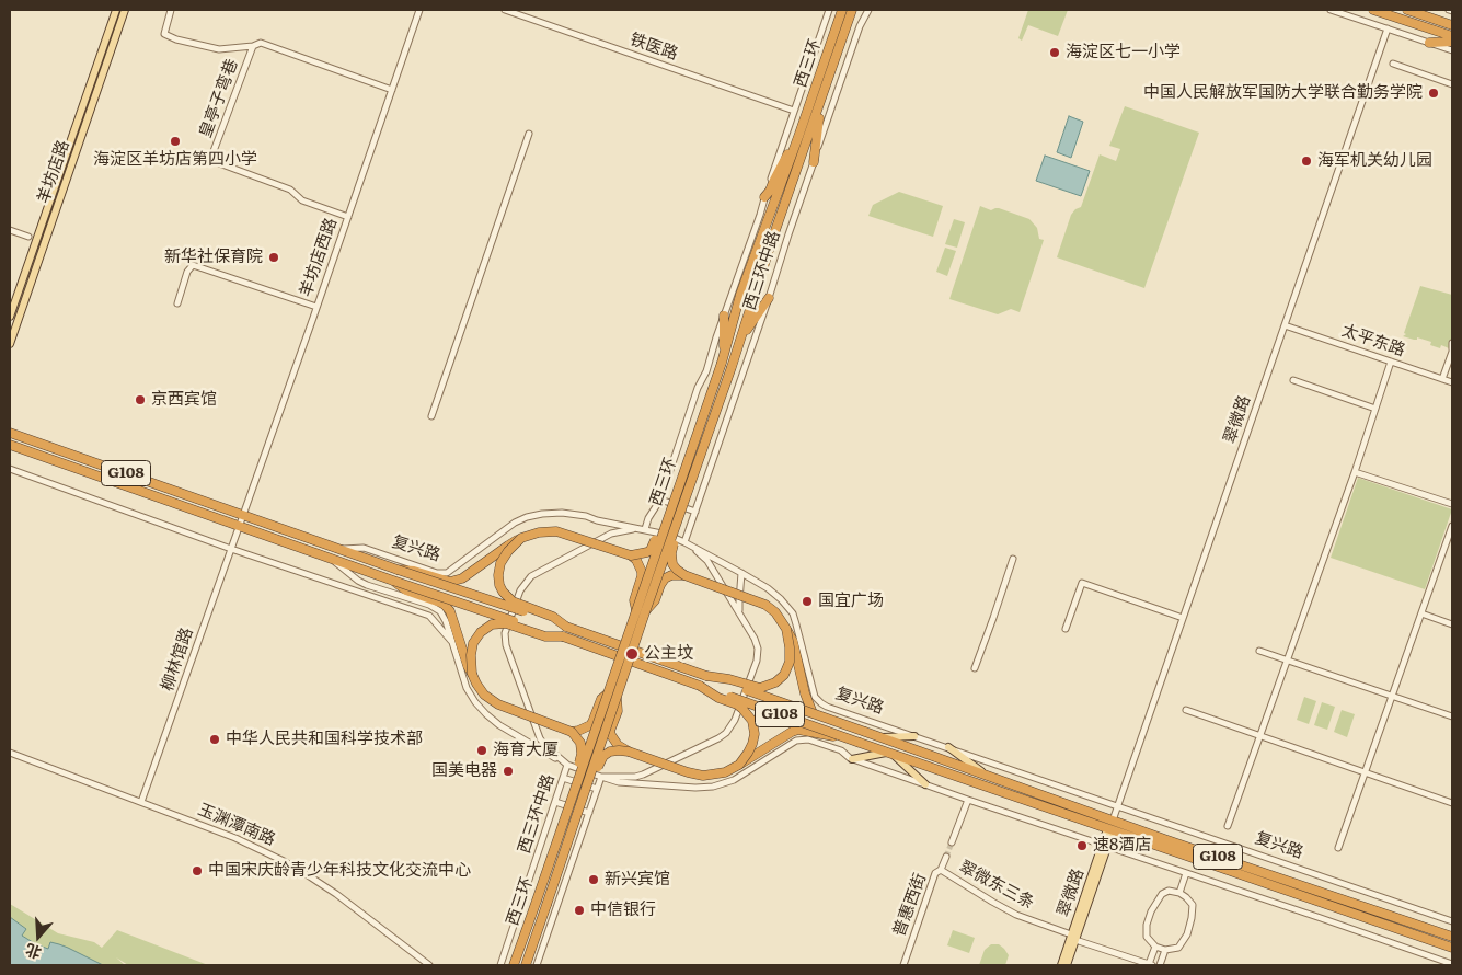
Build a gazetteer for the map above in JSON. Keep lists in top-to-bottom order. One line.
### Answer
{"streets":{"highway":["西三环","G108","复兴路"],"main road":["羊坊店路","翠微路"],"street":["铁医路","皇亭子弯巷","羊坊店西路","西三环中路","太平东路","柳林馆路","玉渊潭南路","翠微东三条","普惠西街"]},"crossings":[["铁医路","西三环中路"],["皇亭子弯巷","羊坊店西路"],["羊坊店西路","G108"],["羊坊店西路","复兴路"],["羊坊店西路","柳林馆路"],["西三环中路","复兴路"],["太平东路","翠微路"],["翠微路","G108"],["翠微路","复兴路"],["翠微路","翠微东三条"],["G108","柳林馆路"],["柳林馆路","玉渊潭南路"],["翠微东三条","普惠西街"]],"places":["海淀区七一小学","中国人民解放军国防大学联合勤务学院","海淀区羊坊店第四小学","海军机关幼儿园","新华社保育院","京西宾馆","国宜广场","公主坟","中华人民共和国科学技术部","海育大厦","国美电器","速8酒店","中国宋庆龄青少年科技文化交流中心","新兴宾馆","中信银行"],"north":"bottom"}
